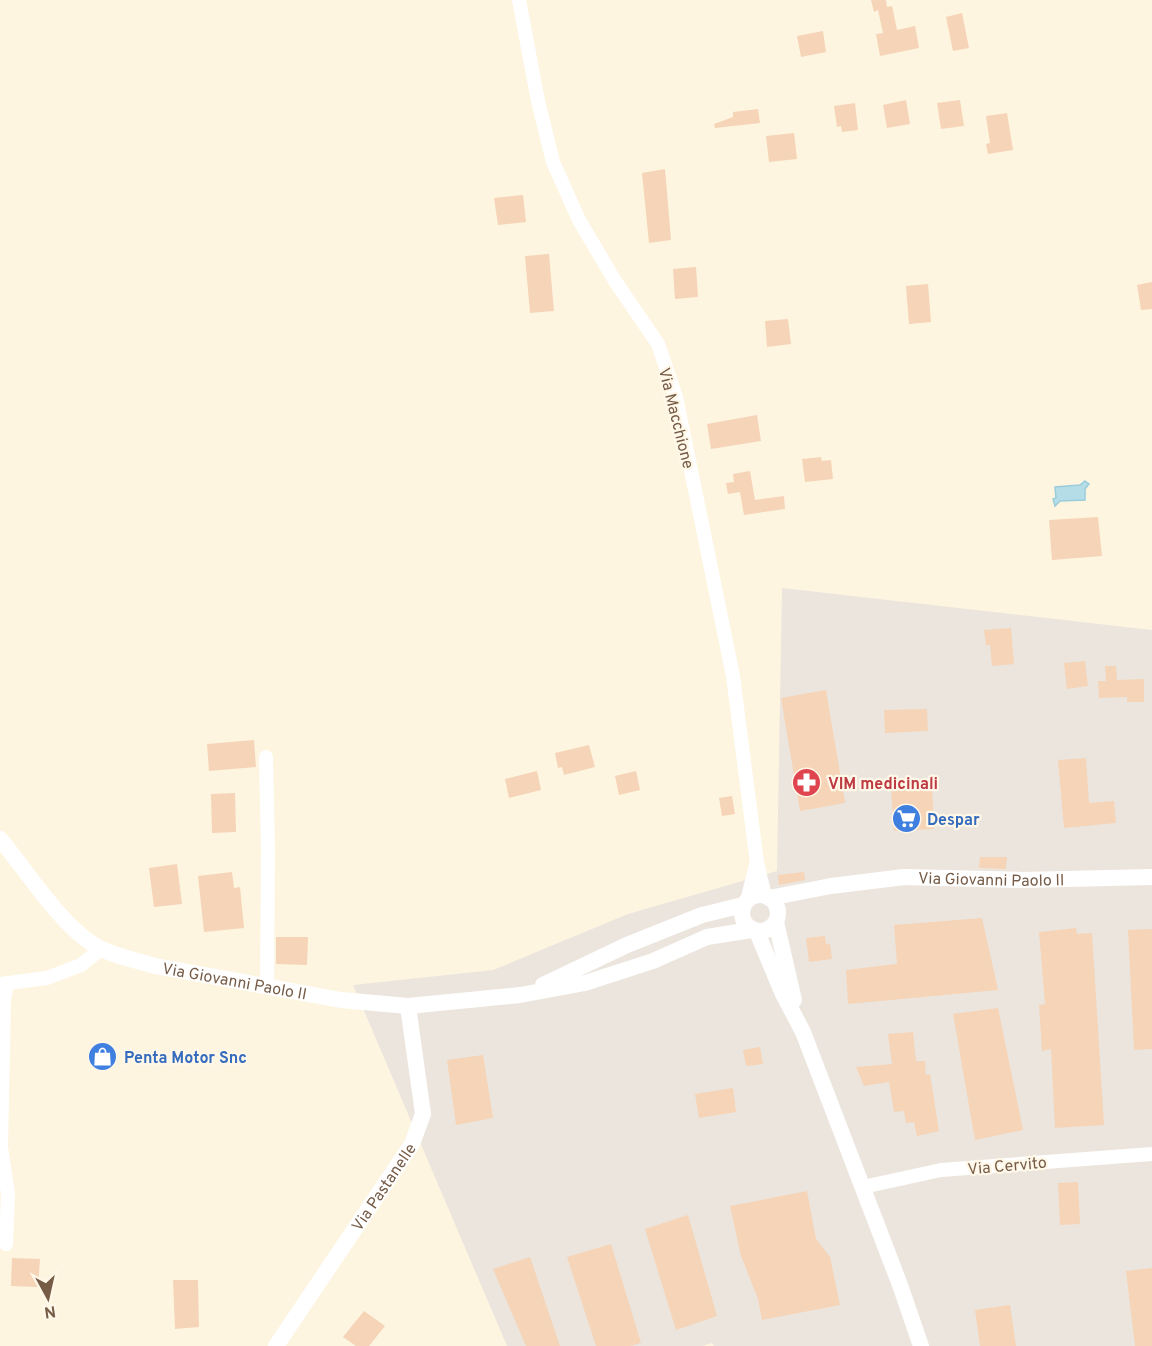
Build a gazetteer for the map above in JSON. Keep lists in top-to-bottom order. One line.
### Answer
{"streets":{"street":["Via Macchione","Via Giovanni Paolo II","Via Cervito","Via Pastanelle"]},"crossings":[["Via Macchione","Via Giovanni Paolo II"],["Via Giovanni Paolo II","Via Pastanelle"]],"places":{"pharmacy":["VIM medicinali"],"supermarket":["Despar"],"shop":["Penta Motor Snc"]},"north":"bottom"}
